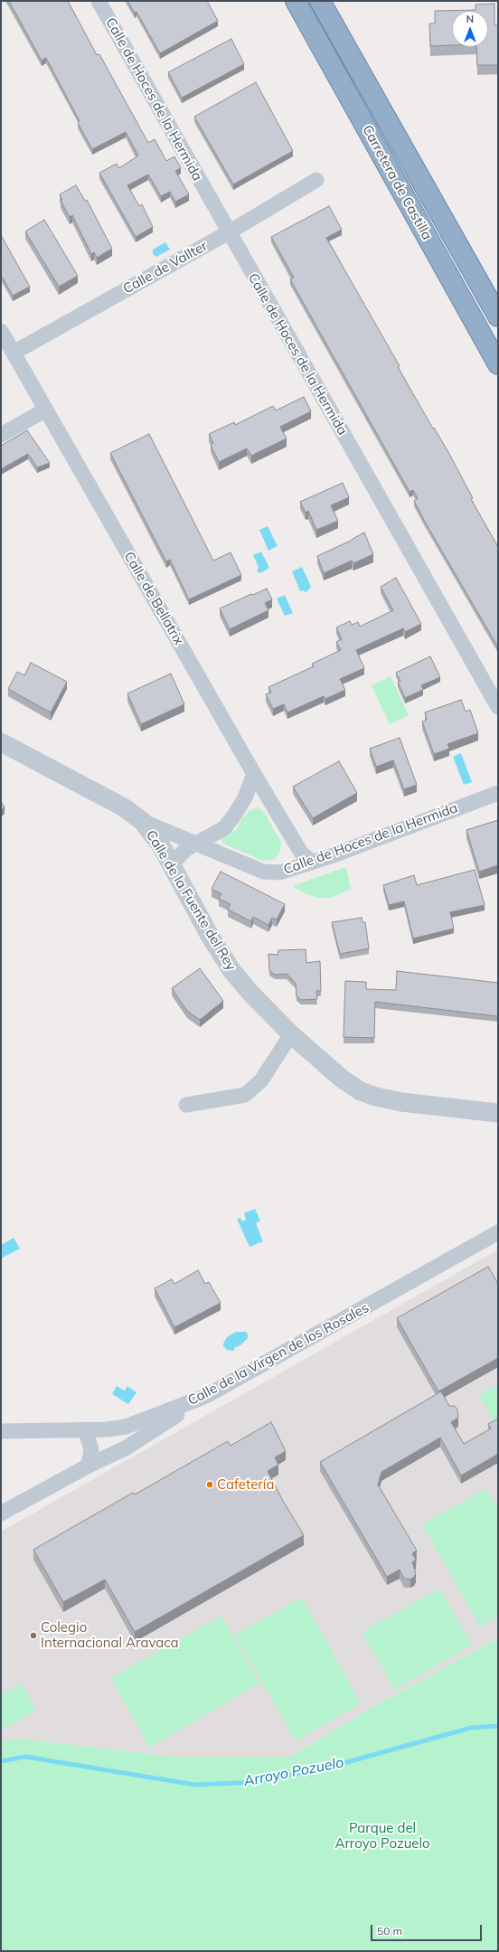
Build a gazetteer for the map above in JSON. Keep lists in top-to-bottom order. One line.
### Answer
{"streets":{"highway":["Carretera de Castilla"],"street":["Calle de Hoces de la Hermida","Calle de Vallter","Calle de Bellatrix","Calle de la Fuente del Rey","Calle de la Virgen de los Rosales"]},"crossings":[["Calle de Hoces de la Hermida","Calle de Vallter"],["Calle de Hoces de la Hermida","Calle de Bellatrix"],["Calle de Hoces de la Hermida","Calle de la Fuente del Rey"],["Calle de Vallter","Calle de Bellatrix"]],"water":["Arroyo Pozuelo"],"parks":["Parque del Arroyo Pozuelo"],"places":["Cafetería","Colegio Internacional Aravaca"],"scale_bar":"50 m","north":"top"}
